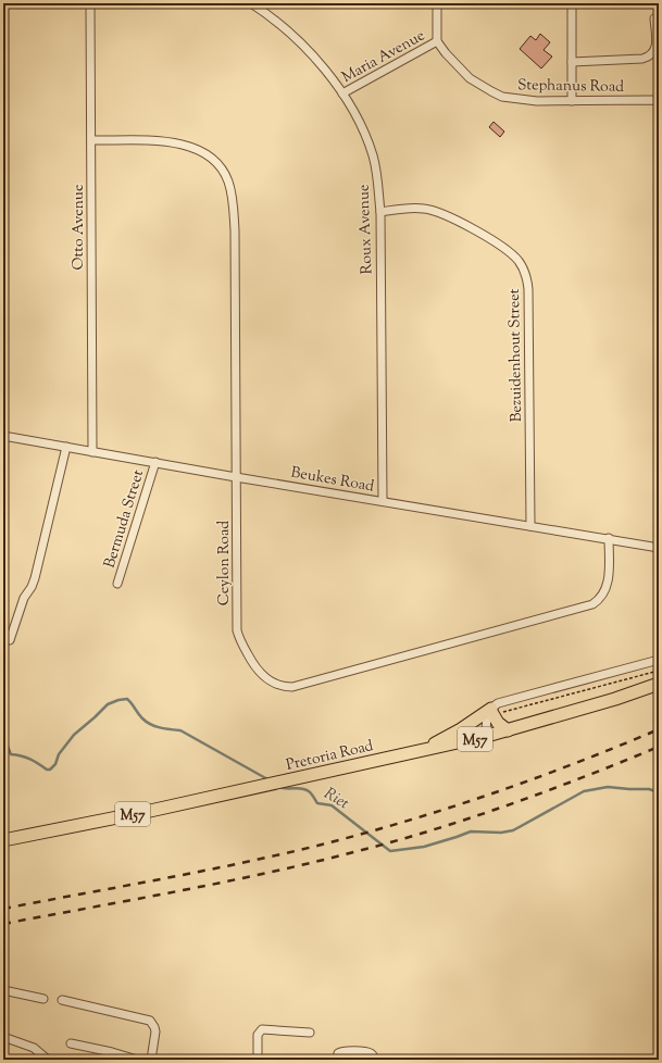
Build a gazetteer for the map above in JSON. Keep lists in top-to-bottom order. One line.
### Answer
{"streets":{"main road":["M57","Pretoria Road"],"street":["Maria Avenue","Stephanus Road","Otto Avenue","Roux Avenue","Bezuidenhout Street","Beukes Road","Bermuda Street","Ceylon Road"]},"crossings":[["Maria Avenue","Stephanus Road"],["Maria Avenue","Roux Avenue"],["Otto Avenue","Beukes Road"],["Otto Avenue","Ceylon Road"],["Roux Avenue","Bezuidenhout Street"],["Roux Avenue","Beukes Road"],["Bezuidenhout Street","Beukes Road"],["Beukes Road","Bermuda Street"],["Beukes Road","Ceylon Road"]],"water":["Riet"]}
